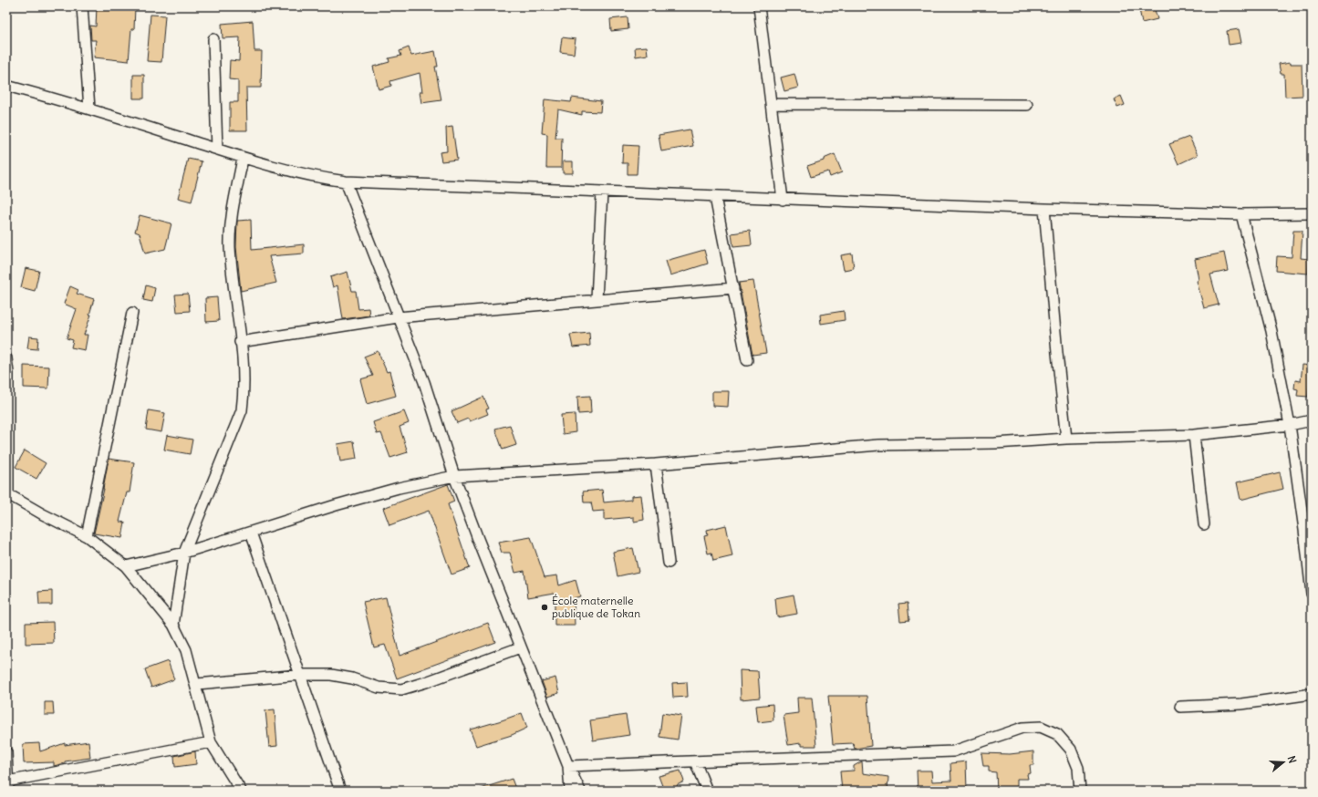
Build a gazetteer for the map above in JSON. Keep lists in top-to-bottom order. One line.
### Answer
{"places":["École maternelle publique de Tokan"],"north":"right"}
